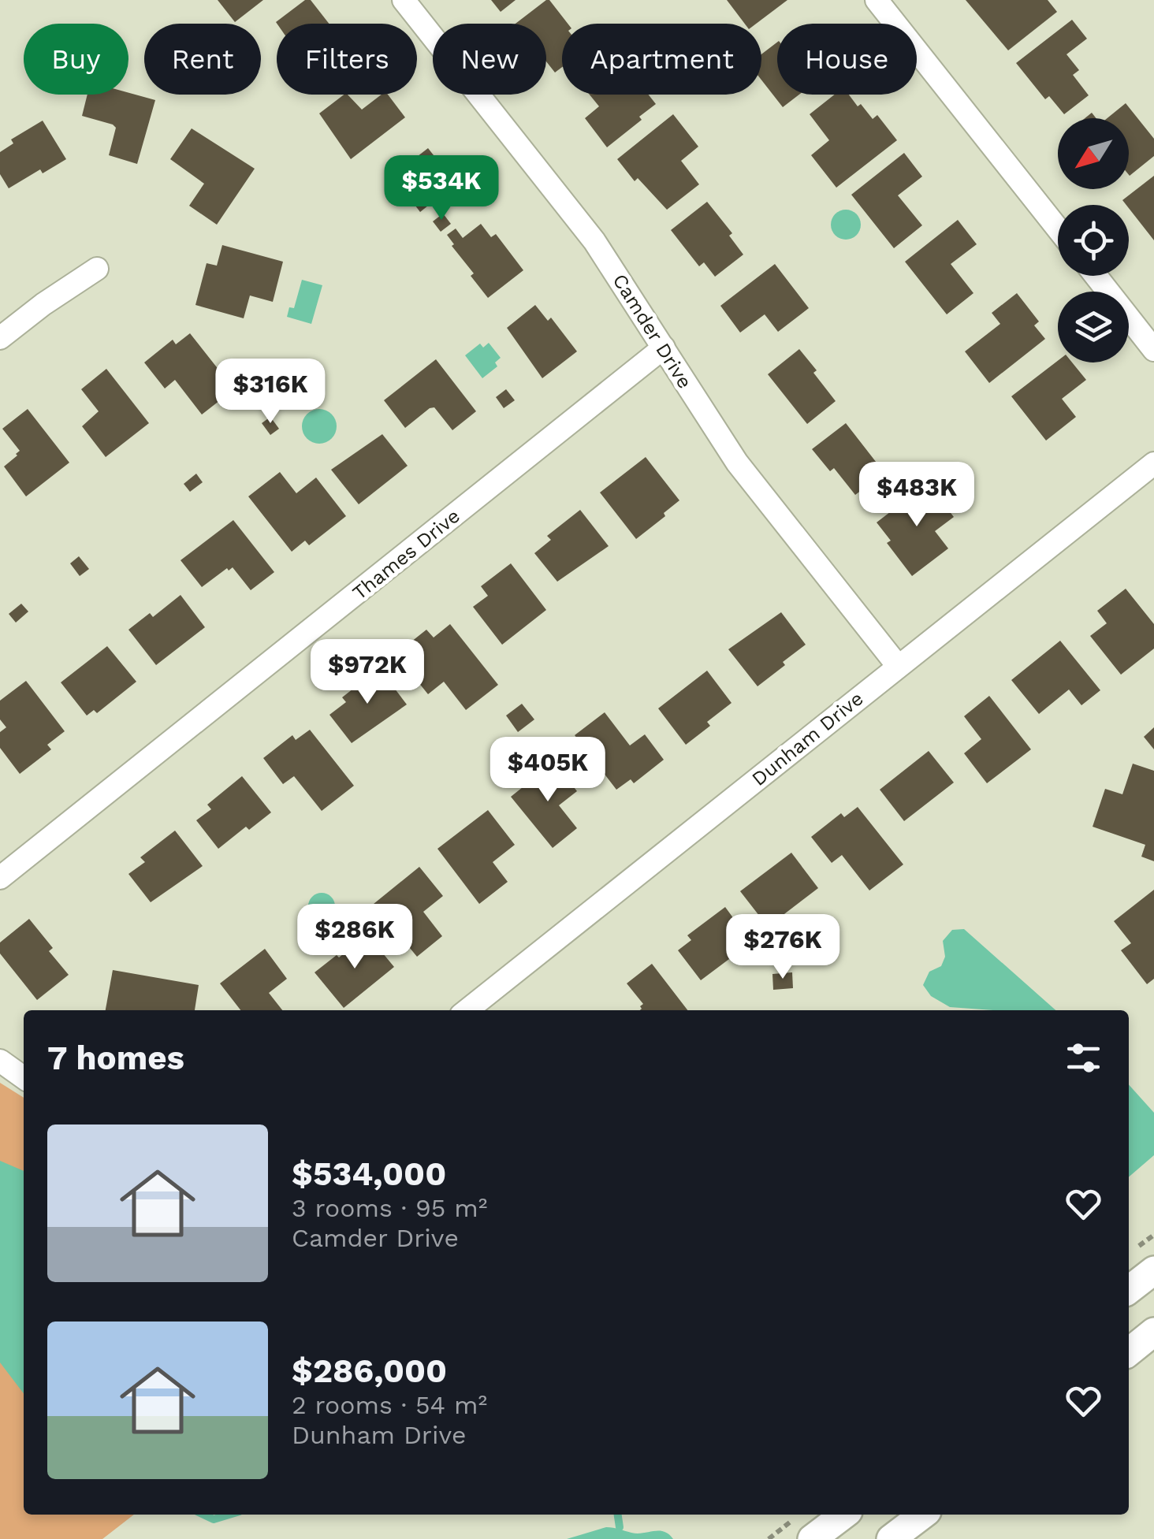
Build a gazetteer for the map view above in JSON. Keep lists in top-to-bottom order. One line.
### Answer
{"streets":{"street":["Camder Drive","Thames Drive","Dunham Drive"]},"crossings":[["Camder Drive","Thames Drive"],["Camder Drive","Dunham Drive"]],"north":"bottom left","page":{"chip":["Buy","Rent","Filters","New","Apartment","House"],"price":["$534K","$316K","$483K","$972K","$405K","$286K","$276K"],"heading":"7 homes","list":[{"name":"$534,000","note":"3 rooms · 95 m² · Camder Drive"},{"name":"$286,000","note":"2 rooms · 54 m² · Dunham Drive"}]}}
